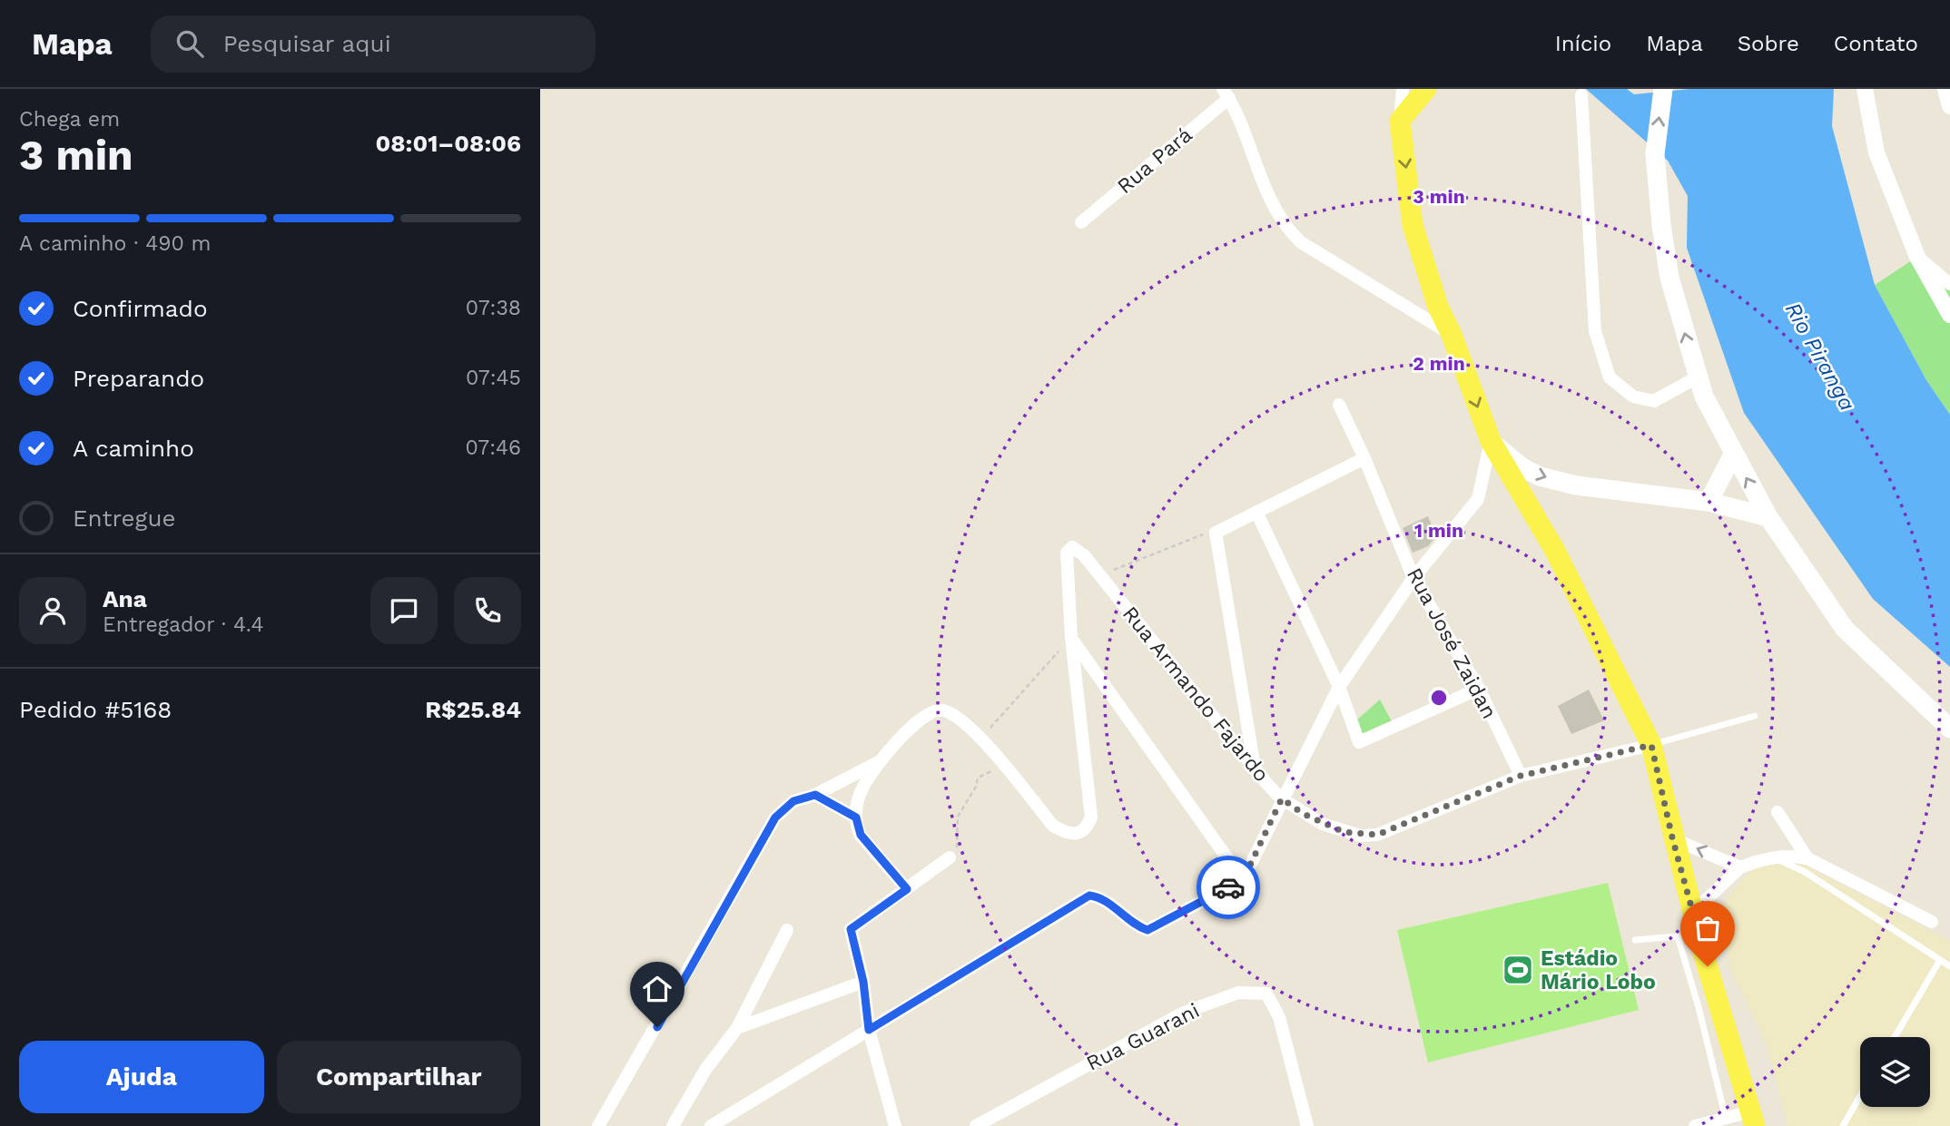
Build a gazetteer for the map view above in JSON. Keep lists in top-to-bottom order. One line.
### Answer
{"streets":{"street":["Rua Pará","Rua José Zaidan","Rua Armando Fajardo","Rua Guarani"]},"crossings":[["Rua José Zaidan","Rua Armando Fajardo"]],"water":["Rio Piranga"],"places":{"sports":["Estádio Mário Lobo"]},"page":{"header":"Mapa","search":"Pesquisar aqui","nav":["Início","Mapa","Sobre","Contato"],"heading":["3 min","Chega em","08:01–08:06"],"panel":["Ana","Entregador · 4.4","Pedido #5168","R$25.84"],"bar":"A caminho · 490 m","list":[["Confirmado","07:38"],["Preparando","07:45"],["A caminho","07:46"],"Entregue"],"buttons":["Ajuda","Compartilhar"]},"rings":["3 min","2 min","1 min"]}
